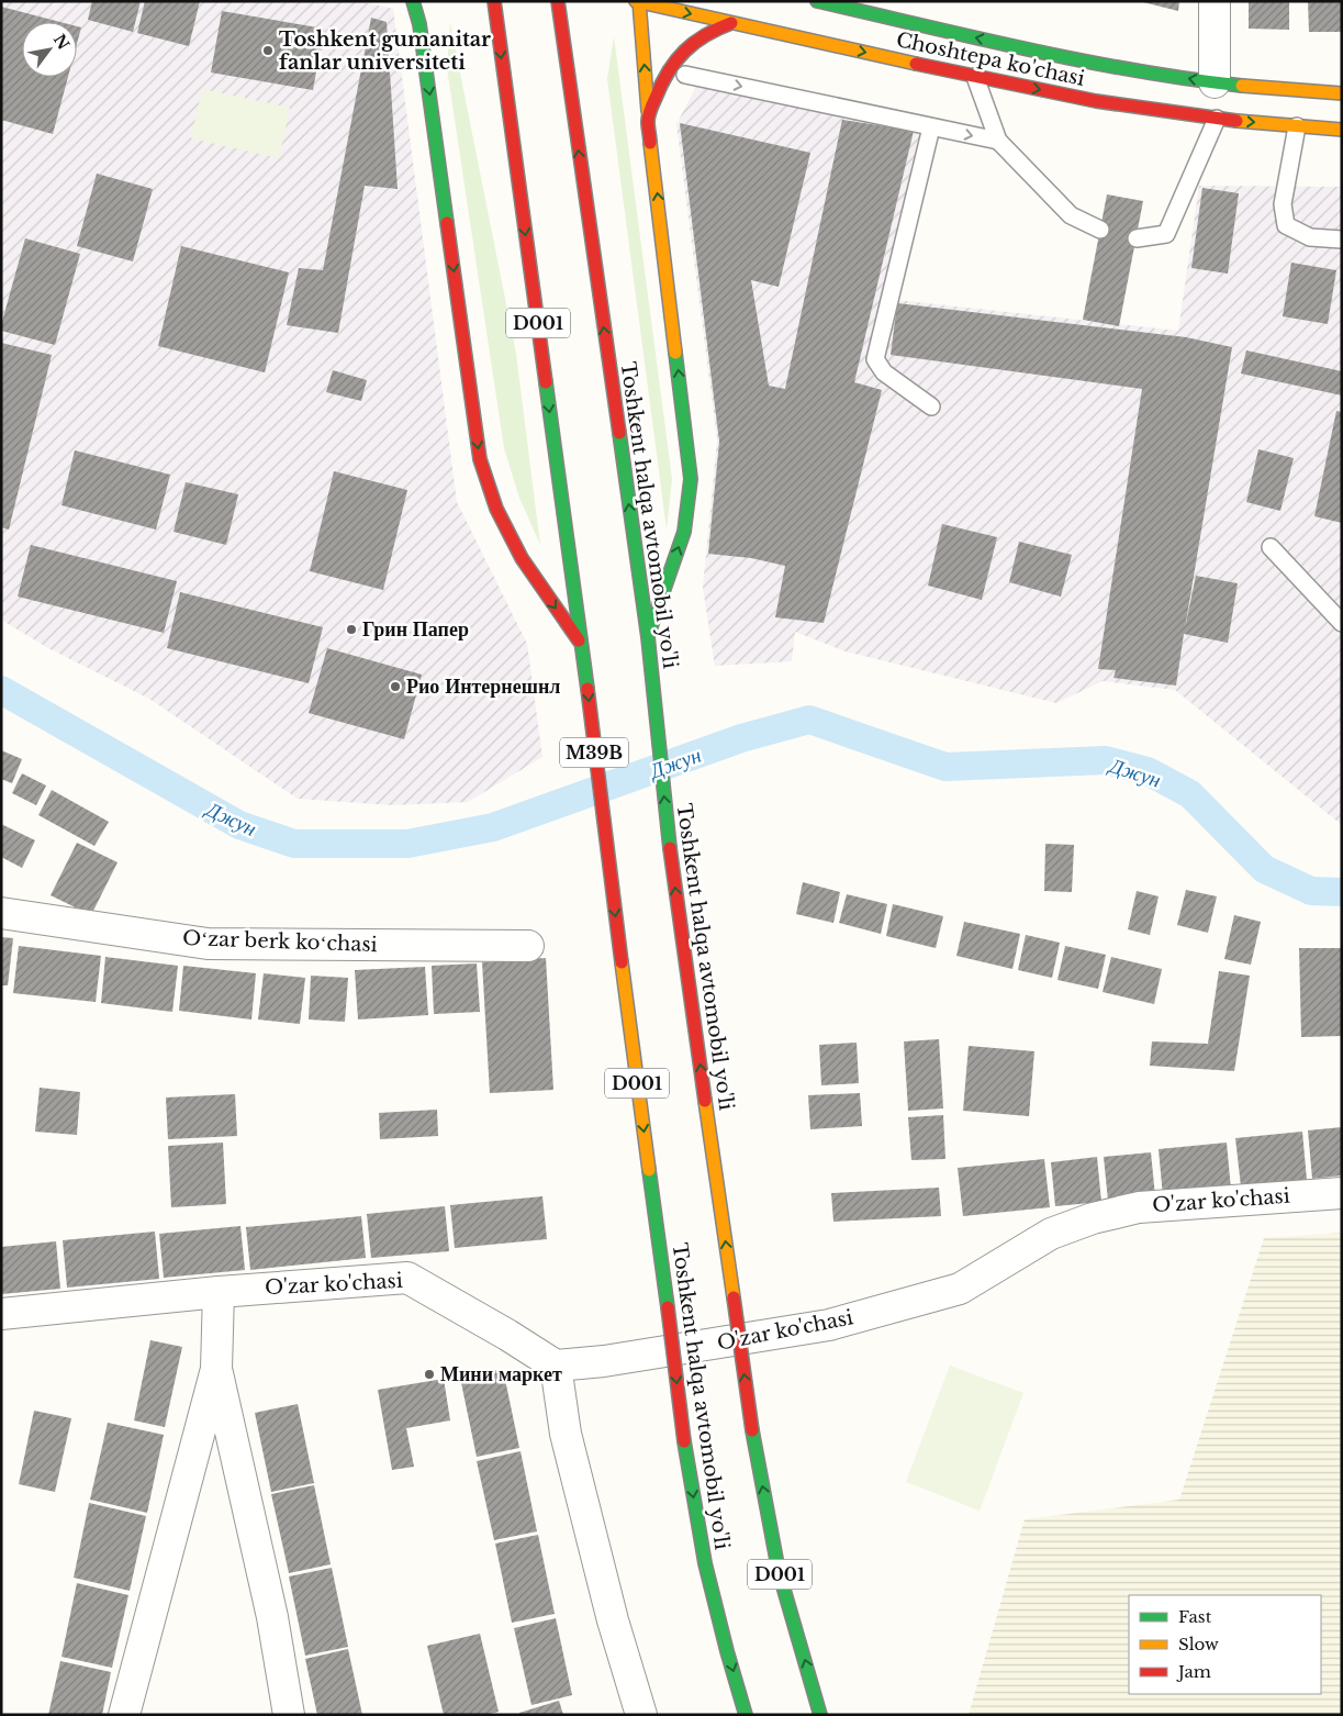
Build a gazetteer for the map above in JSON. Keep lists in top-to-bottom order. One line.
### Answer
{"streets":{"main road":["Choshtepa ko'chasi","D001","Toshkent halqa avtomobil yo'li","M39B"],"street":["Oʻzar berk koʻchasi","O'zar ko'chasi"]},"water":["Джун"],"places":["Toshkent gumanitar fanlar universiteti","Грин Папер","Рио Интернешнл","Мини маркет"],"legend":["Fast","Slow","Jam"],"north":"top right"}
